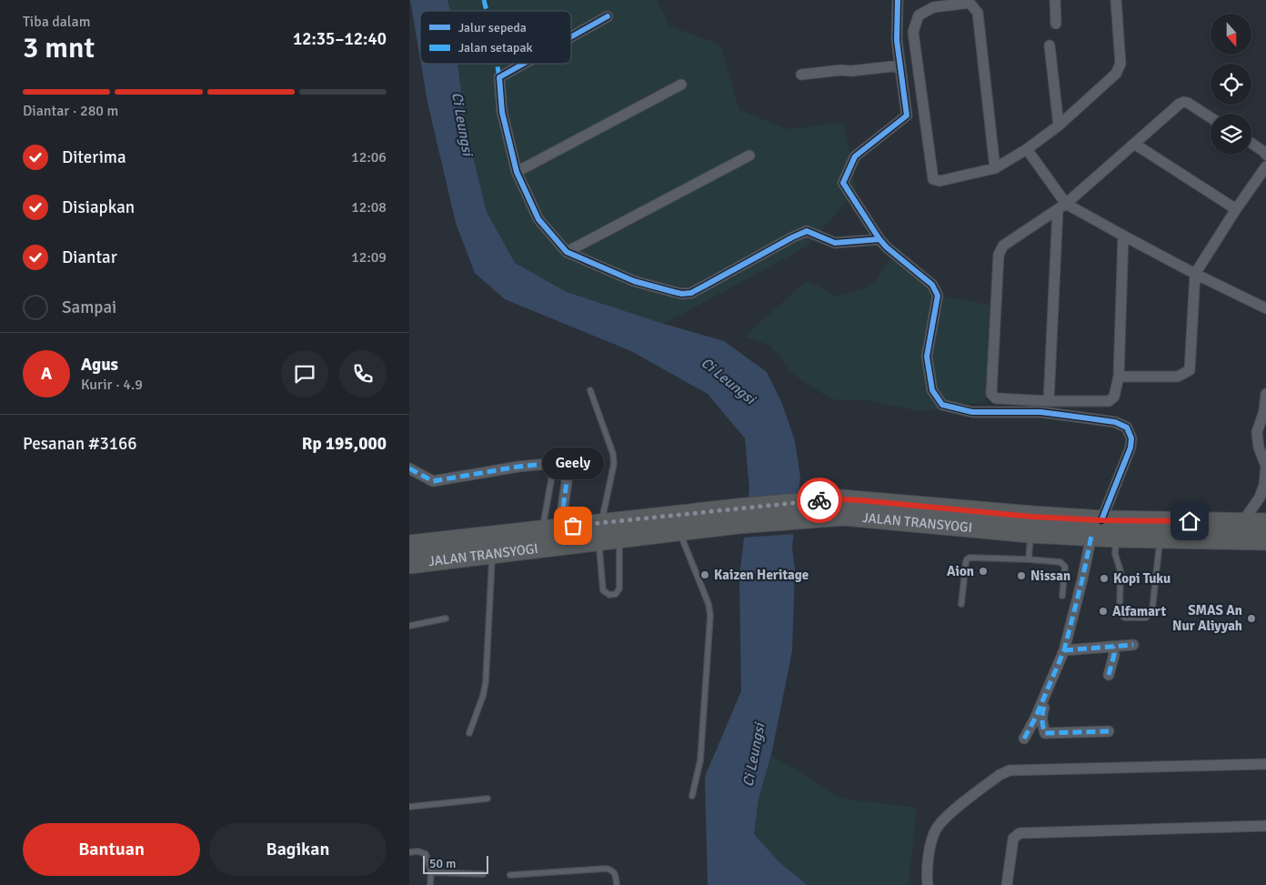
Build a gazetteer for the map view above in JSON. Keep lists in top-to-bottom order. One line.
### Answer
{"streets":{"highway":["JALAN TRANSYOGI"]},"water":["Ci Leungsi"],"places":["Geely","Aion","Kaizen Heritage","Nissan","Kopi Tuku","Alfamart","SMAS An Nur Aliyyah"],"legend":["Jalur sepeda","Jalan setapak"],"scale_bar":"50 m","north":"bottom","page":{"heading":["3 mnt","Tiba dalam","12:35–12:40"],"panel":["Agus","Kurir · 4.9","Pesanan #3166","Rp 195,000"],"bar":"Diantar · 280 m","list":[["Diterima","12:06"],["Disiapkan","12:08"],["Diantar","12:09"],"Sampai"],"round":"A","bubble":"Geely","buttons":["Bantuan","Bagikan"],"scale":"50 m"}}
